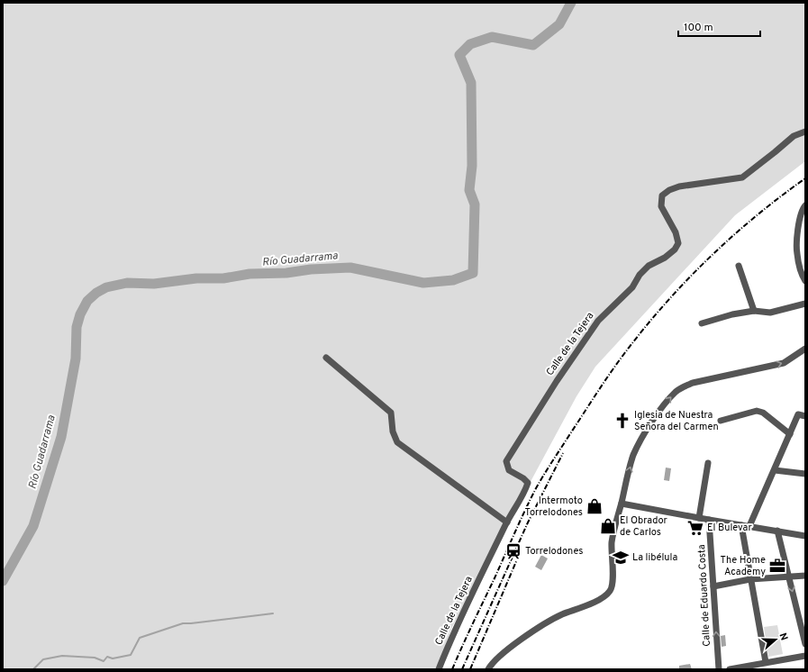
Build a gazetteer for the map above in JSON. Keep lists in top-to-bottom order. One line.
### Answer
{"streets":{"street":["Calle de la Tejera","Calle de Eduardo Costa"]},"water":["Río Guadarrama"],"places":{"church":["Iglesia de Nuestra Señora del Carmen"],"shop":["Intermoto Torrelodones","El Obrador de Carlos"],"supermarket":["El Bulevar"],"station":["Torrelodones"],"school or university":["La libélula"],"office":["The Home Academy"]},"scale_bar":"100 m","north":"right"}
